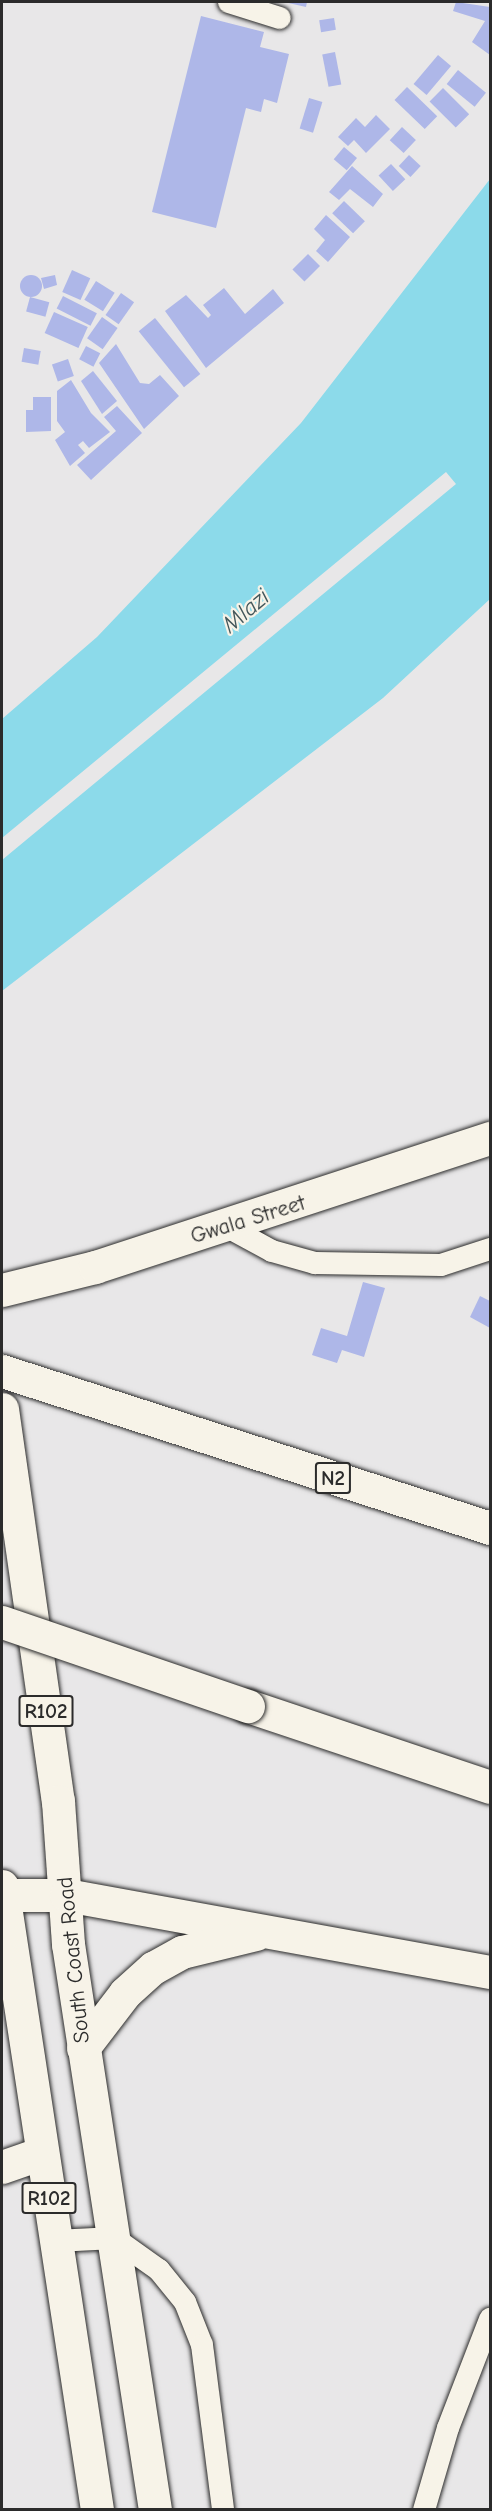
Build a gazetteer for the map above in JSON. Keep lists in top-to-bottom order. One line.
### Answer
{"streets":{"main road":["Gwala Street","N2","R102","South Coast Road"]},"water":["Mlazi"]}
